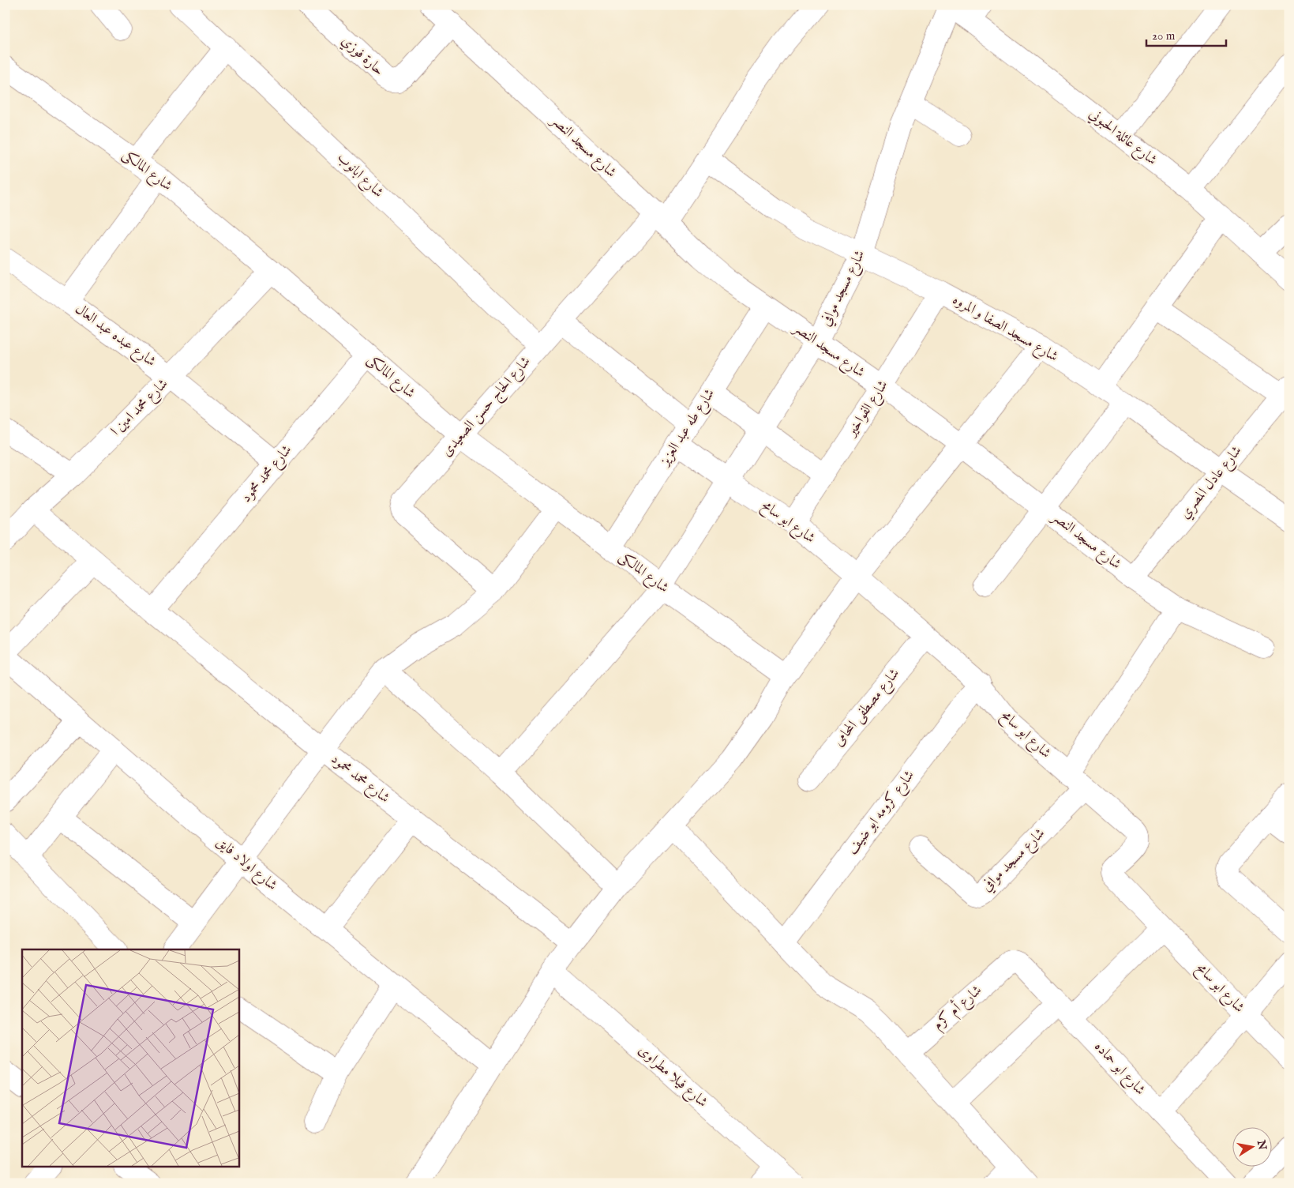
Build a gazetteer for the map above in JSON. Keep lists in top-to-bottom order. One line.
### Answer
{"streets":{"street":["حارة فوزي","شارع عائلة الحبوني","شارع مسجد النصر","شارع المالكى","شارع ابانوب","شارع مسجد موافي","شارع مسجد الصفا و المروه","شارع عبده عبد العال","شارع الحاج حسن الصعيدى","شارع محمد امين ا","شارع الفواخير","شارع طه عبد العزيز","شارع محمد محمود","شارع عادل المصري","شارع ابو سامح","شارع مصطفى المحامى","شارع كرومه ابو ضيف","شارع اولاد فايق","شارع أم كرم","شارع ابو حماده","شارع فيلا مطراوى"]},"crossings":[["حارة فوزي","شارع مسجد النصر"],["شارع عائلة الحبوني","شارع مسجد موافي"],["شارع مسجد النصر","شارع مسجد موافي"],["شارع مسجد النصر","شارع الحاج حسن الصعيدى"],["شارع مسجد النصر","شارع الفواخير"],["شارع مسجد النصر","شارع طه عبد العزيز"],["شارع مسجد النصر","شارع عادل المصري"],["شارع المالكى","شارع مسجد موافي"],["شارع المالكى","شارع الحاج حسن الصعيدى"],["شارع المالكى","شارع محمد امين ا"],["شارع المالكى","شارع طه عبد العزيز"],["شارع المالكى","شارع محمد محمود"],["شارع ابانوب","شارع الحاج حسن الصعيدى"],["شارع مسجد موافي","شارع مسجد الصفا و المروه"],["شارع مسجد موافي","شارع ابو سامح"],["شارع مسجد الصفا و المروه","شارع الحاج حسن الصعيدى"],["شارع مسجد الصفا و المروه","شارع الفواخير"],["شارع مسجد الصفا و المروه","شارع عادل المصري"],["شارع عبده عبد العال","شارع محمد امين ا"],["شارع عبده عبد العال","شارع محمد محمود"],["شارع محمد امين ا","شارع محمد محمود"],["شارع الفواخير","شارع ابو سامح"],["شارع طه عبد العزيز","شارع ابو سامح"],["شارع ابو سامح","شارع مصطفى المحامى"],["شارع ابو سامح","شارع كرومه ابو ضيف"],["شارع أم كرم","شارع ابو حماده"]],"scale_bar":"20 m","north":"right"}
